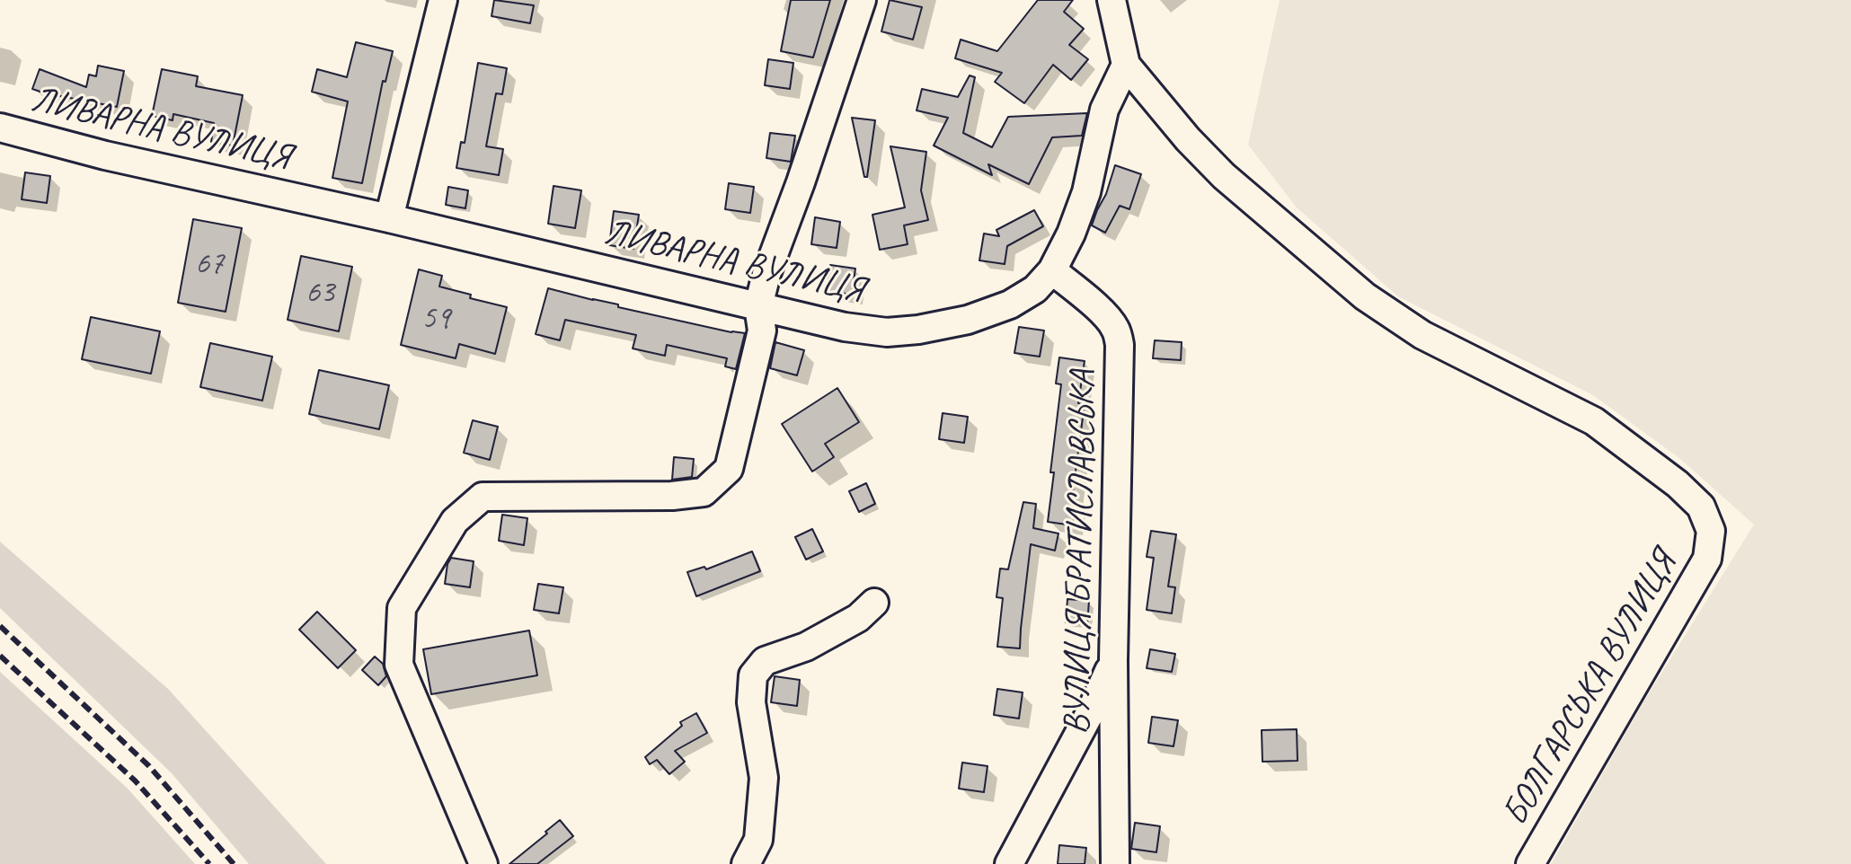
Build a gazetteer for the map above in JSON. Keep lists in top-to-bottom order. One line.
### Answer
{"streets":{"street":["ЛИВАРНА ВУЛИЦЯ","ВУЛИЦЯ БРАТИСЛАВСЬКА","БОЛГАРСЬКА ВУЛИЦЯ"]},"crossings":[["ЛИВАРНА ВУЛИЦЯ","ВУЛИЦЯ БРАТИСЛАВСЬКА"],["ЛИВАРНА ВУЛИЦЯ","БОЛГАРСЬКА ВУЛИЦЯ"]],"house_numbers":["67","63","59"]}
